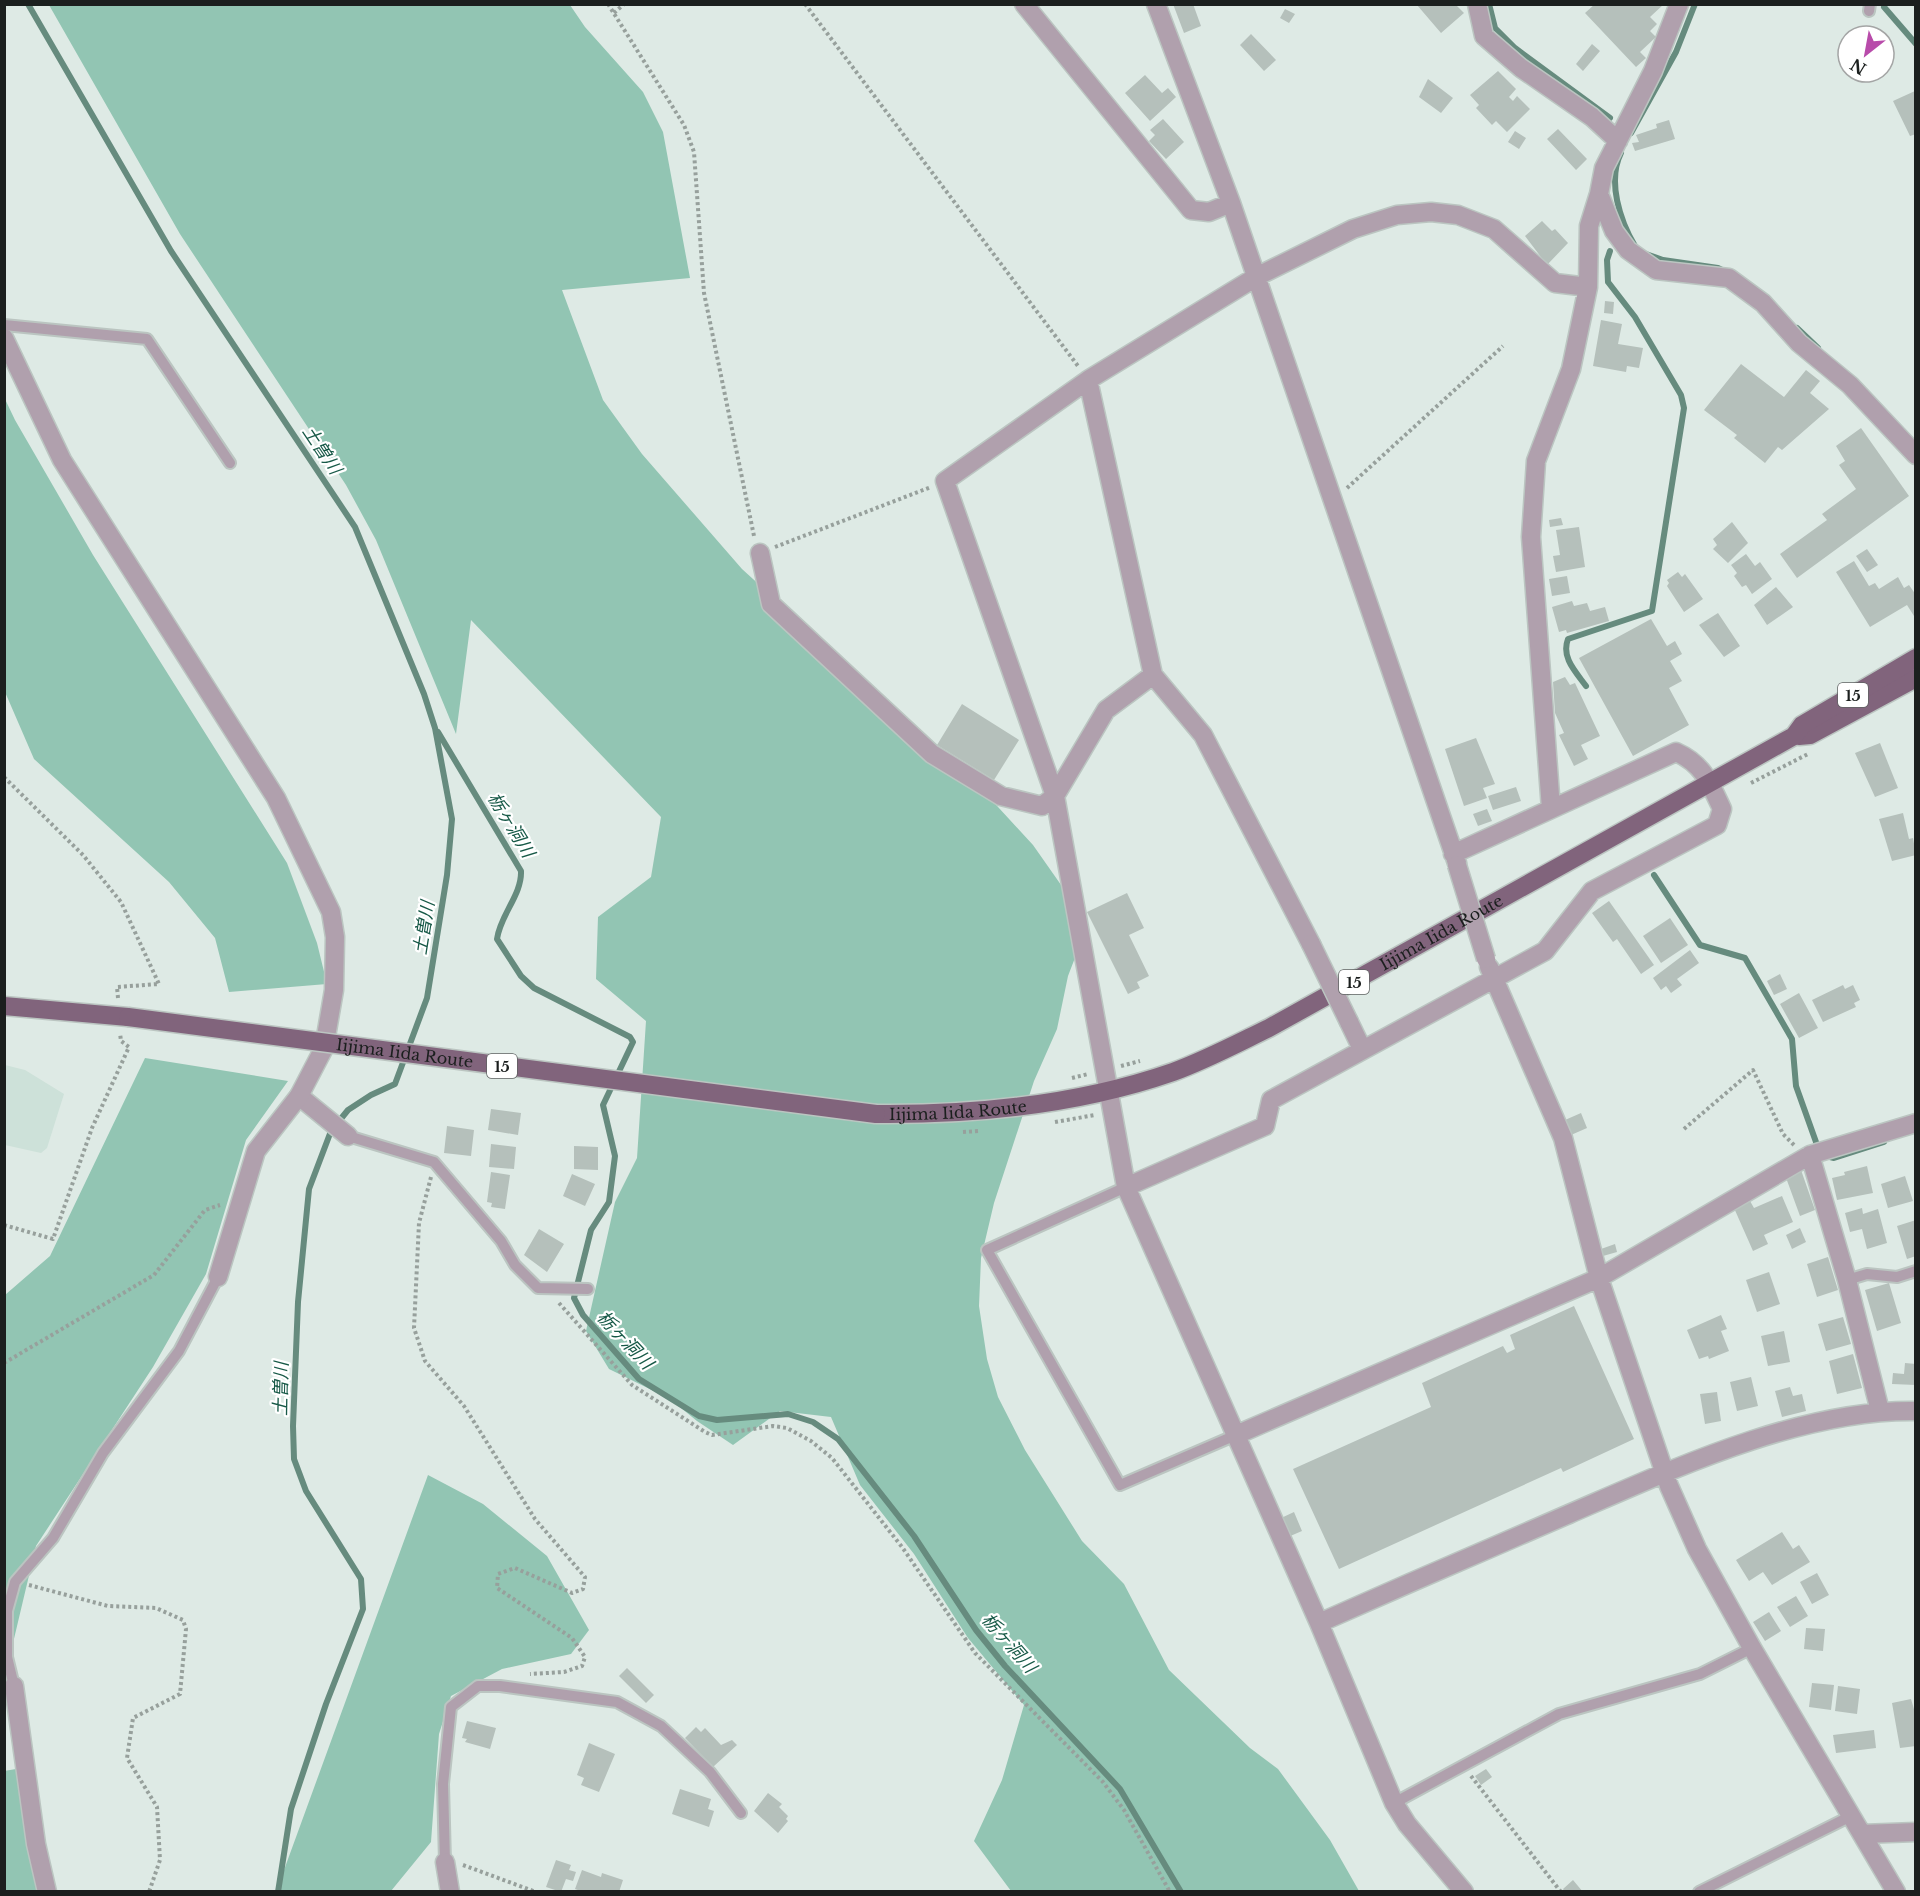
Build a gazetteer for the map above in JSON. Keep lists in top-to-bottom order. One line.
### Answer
{"streets":{"main road":["15","Iijima Iida Route"]},"water":["土曽川","栃ヶ洞川"],"north":"bottom left"}
